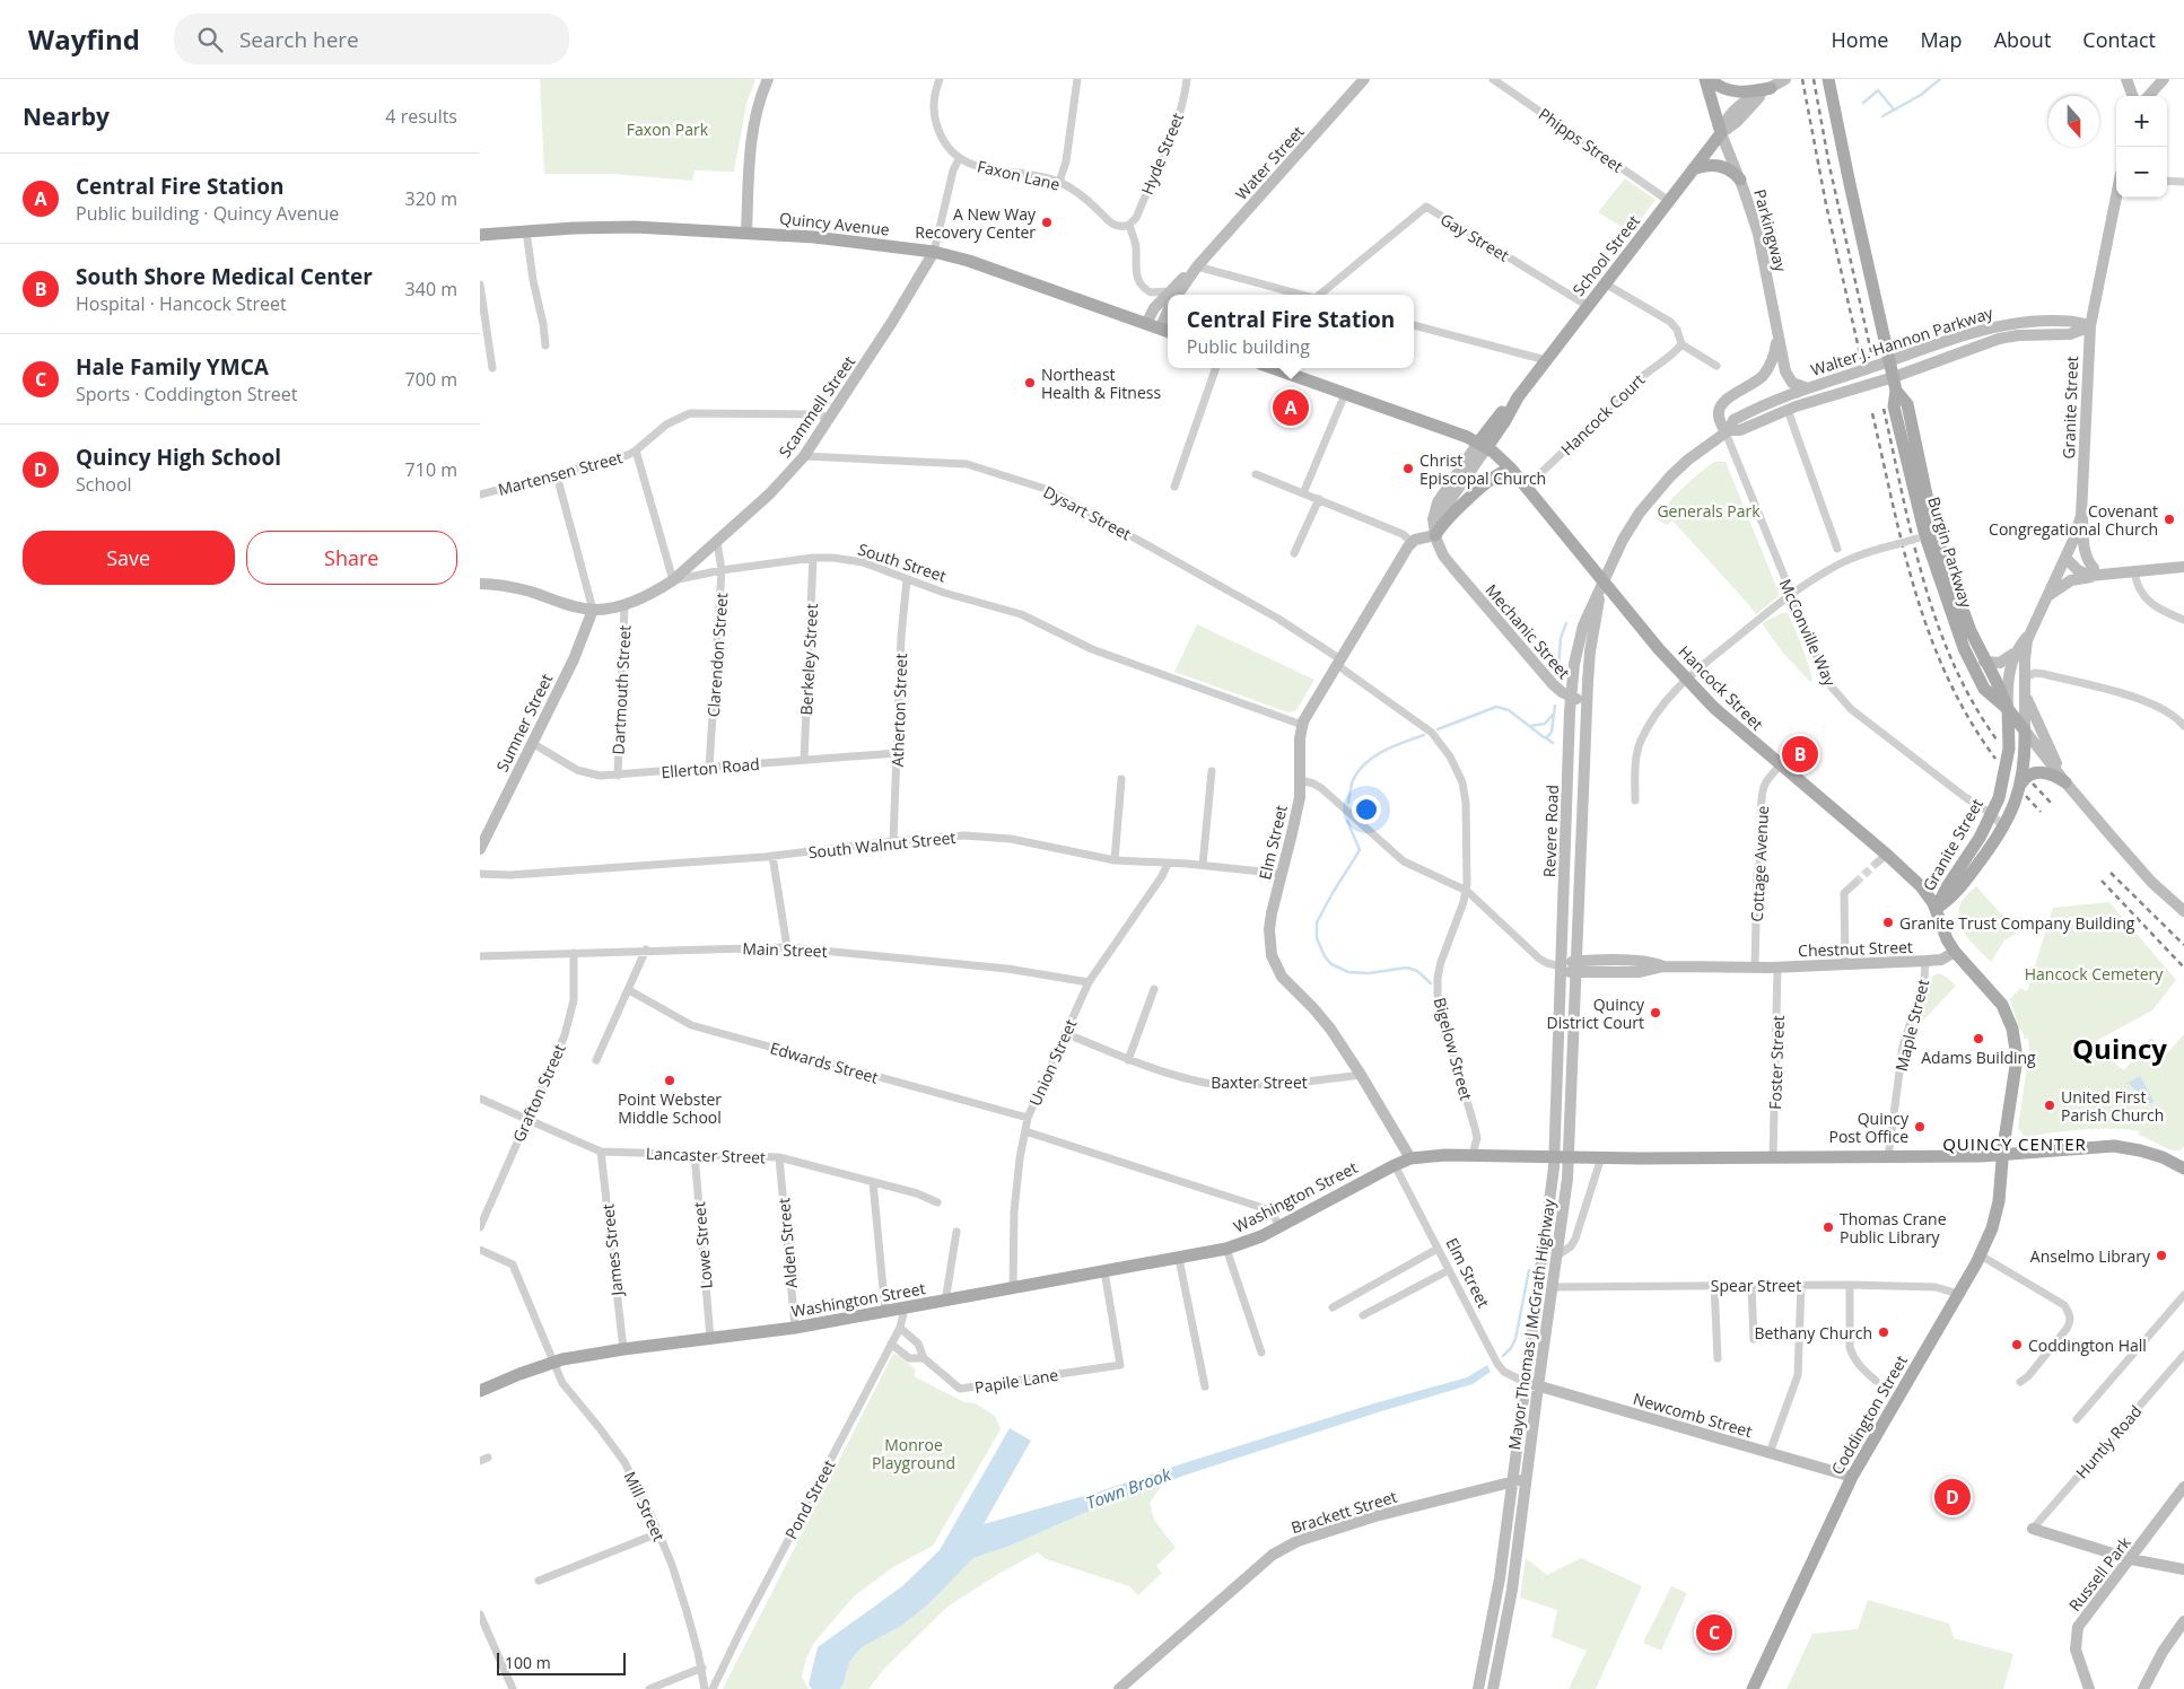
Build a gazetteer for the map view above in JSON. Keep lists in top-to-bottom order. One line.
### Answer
{"streets":{"main road":["Quincy Avenue","School Street","Granite Street","Burgin Parkway","Hancock Street","Washington Street","Coddington Street"],"street":["Phipps Street","Hyde Street","Water Street","Faxon Lane","Parkingway","Gay Street","Walter J. Hannon Parkway","Scammell Street","Hancock Court","Martensen Street","Dysart Street","South Street","Mechanic Street","McConville Way","Clarendon Street","Berkeley Street","Dartmouth Street","Atherton Street","Sumner Street","Ellerton Road","Revere Road","Elm Street","South Walnut Street","Cottage Avenue","Chestnut Street","Main Street","Maple Street","Bigelow Street","Edwards Street","Union Street","Foster Street","Baxter Street","Grafton Street","Lancaster Street","Alden Street","Lowe Street","James Street","Spear Street","Mayor Thomas J McGrath Highway","Papile Lane","Newcomb Street","Huntly Road","Pond Street","Mill Street","Brackett Street","Russell Park"]},"crossings":[["Phipps Street","School Street"],["Hyde Street","Faxon Lane"],["Water Street","Quincy Avenue"],["Quincy Avenue","Scammell Street"],["Parkingway","School Street"],["Parkingway","Walter J. Hannon Parkway"],["Parkingway","McConville Way"],["Gay Street","School Street"],["School Street","Hancock Street"],["Walter J. Hannon Parkway","Granite Street"],["Walter J. Hannon Parkway","Burgin Parkway"],["Walter J. Hannon Parkway","Mechanic Street"],["Walter J. Hannon Parkway","McConville Way"],["Walter J. Hannon Parkway","Hancock Street"],["Walter J. Hannon Parkway","Revere Road"],["Scammell Street","Martensen Street"],["Scammell Street","Dysart Street"],["Scammell Street","South Street"],["Scammell Street","Clarendon Street"],["Granite Street","Burgin Parkway"],["Granite Street","McConville Way"],["Granite Street","Hancock Street"],["Hancock Court","Hancock Street"],["Dysart Street","Elm Street"],["Dysart Street","Bigelow Street"],["South Street","Clarendon Street"],["South Street","Berkeley Street"],["South Street","Dartmouth Street"],["South Street","Atherton Street"],["South Street","Sumner Street"],["South Street","Elm Street"],["Mechanic Street","Revere Road"],["Clarendon Street","Ellerton Road"],["Berkeley Street","Ellerton Road"],["Hancock Street","Cottage Avenue"],["Hancock Street","Chestnut Street"],["Hancock Street","Washington Street"],["Hancock Street","Coddington Street"],["Dartmouth Street","Ellerton Road"],["Atherton Street","Ellerton Road"],["Atherton Street","South Walnut Street"],["Sumner Street","Ellerton Road"],["Revere Road","Chestnut Street"],["Revere Road","Mayor Thomas J McGrath Highway"],["Elm Street","South Walnut Street"],["Elm Street","Bigelow Street"],["Elm Street","Baxter Street"],["Elm Street","Washington Street"],["Elm Street","Mayor Thomas J McGrath Highway"],["Elm Street","Newcomb Street"],["South Walnut Street","Union Street"],["Cottage Avenue","Chestnut Street"],["Chestnut Street","Maple Street"],["Chestnut Street","Foster Street"],["Chestnut Street","Mayor Thomas J McGrath Highway"],["Main Street","Union Street"],["Main Street","Grafton Street"],["Maple Street","Washington Street"],["Bigelow Street","Washington Street"],["Edwards Street","Union Street"],["Union Street","Baxter Street"],["Union Street","Washington Street"],["Foster Street","Washington Street"],["Grafton Street","Lancaster Street"],["Lancaster Street","Alden Street"],["Lancaster Street","Lowe Street"],["Lancaster Street","James Street"],["Washington Street","Alden Street"],["Washington Street","Lowe Street"],["Washington Street","James Street"],["Washington Street","Mayor Thomas J McGrath Highway"],["Washington Street","Papile Lane"],["Washington Street","Coddington Street"],["Washington Street","Pond Street"],["Washington Street","Mill Street"],["Spear Street","Mayor Thomas J McGrath Highway"],["Spear Street","Coddington Street"],["Mayor Thomas J McGrath Highway","Newcomb Street"],["Mayor Thomas J McGrath Highway","Brackett Street"],["Papile Lane","Pond Street"],["Newcomb Street","Coddington Street"]],"districts":["Quincy","QUINCY CENTER"],"water":["Town Brook"],"parks":["Faxon Park","Generals Park","Hancock Cemetery","Monroe Playground"],"places":["A New Way Recovery Center","Northeast Health & Fitness","Christ Episcopal Church","Covenant Congregational Church","Granite Trust Company Building","Quincy District Court","Adams Building","Point Webster Middle School","United First Parish Church","Quincy Post Office","Thomas Crane Public Library","Anselmo Library","Bethany Church","Coddington Hall"],"scale_bar":"100 m","north":"bottom","page":{"header":"Wayfind","search":"Search here","nav":["Home","Map","About","Contact"],"heading":["Nearby","4 results"],"map_buttons":["+","−"],"list":[{"mark":"A","name":"Central Fire Station","note":"Public building · Quincy Avenue","value":"320 m"},{"mark":"B","name":"South Shore Medical Center","note":"Hospital · Hancock Street","value":"340 m"},{"mark":"C","name":"Hale Family YMCA","note":"Sports · Coddington Street","value":"700 m"},{"mark":"D","name":"Quincy High School","note":"School","value":"710 m"}],"popup":["Central Fire Station","Public building"],"pins":["A","B","D","C"],"buttons":["Save","Share"],"scale":"100 m"}}
